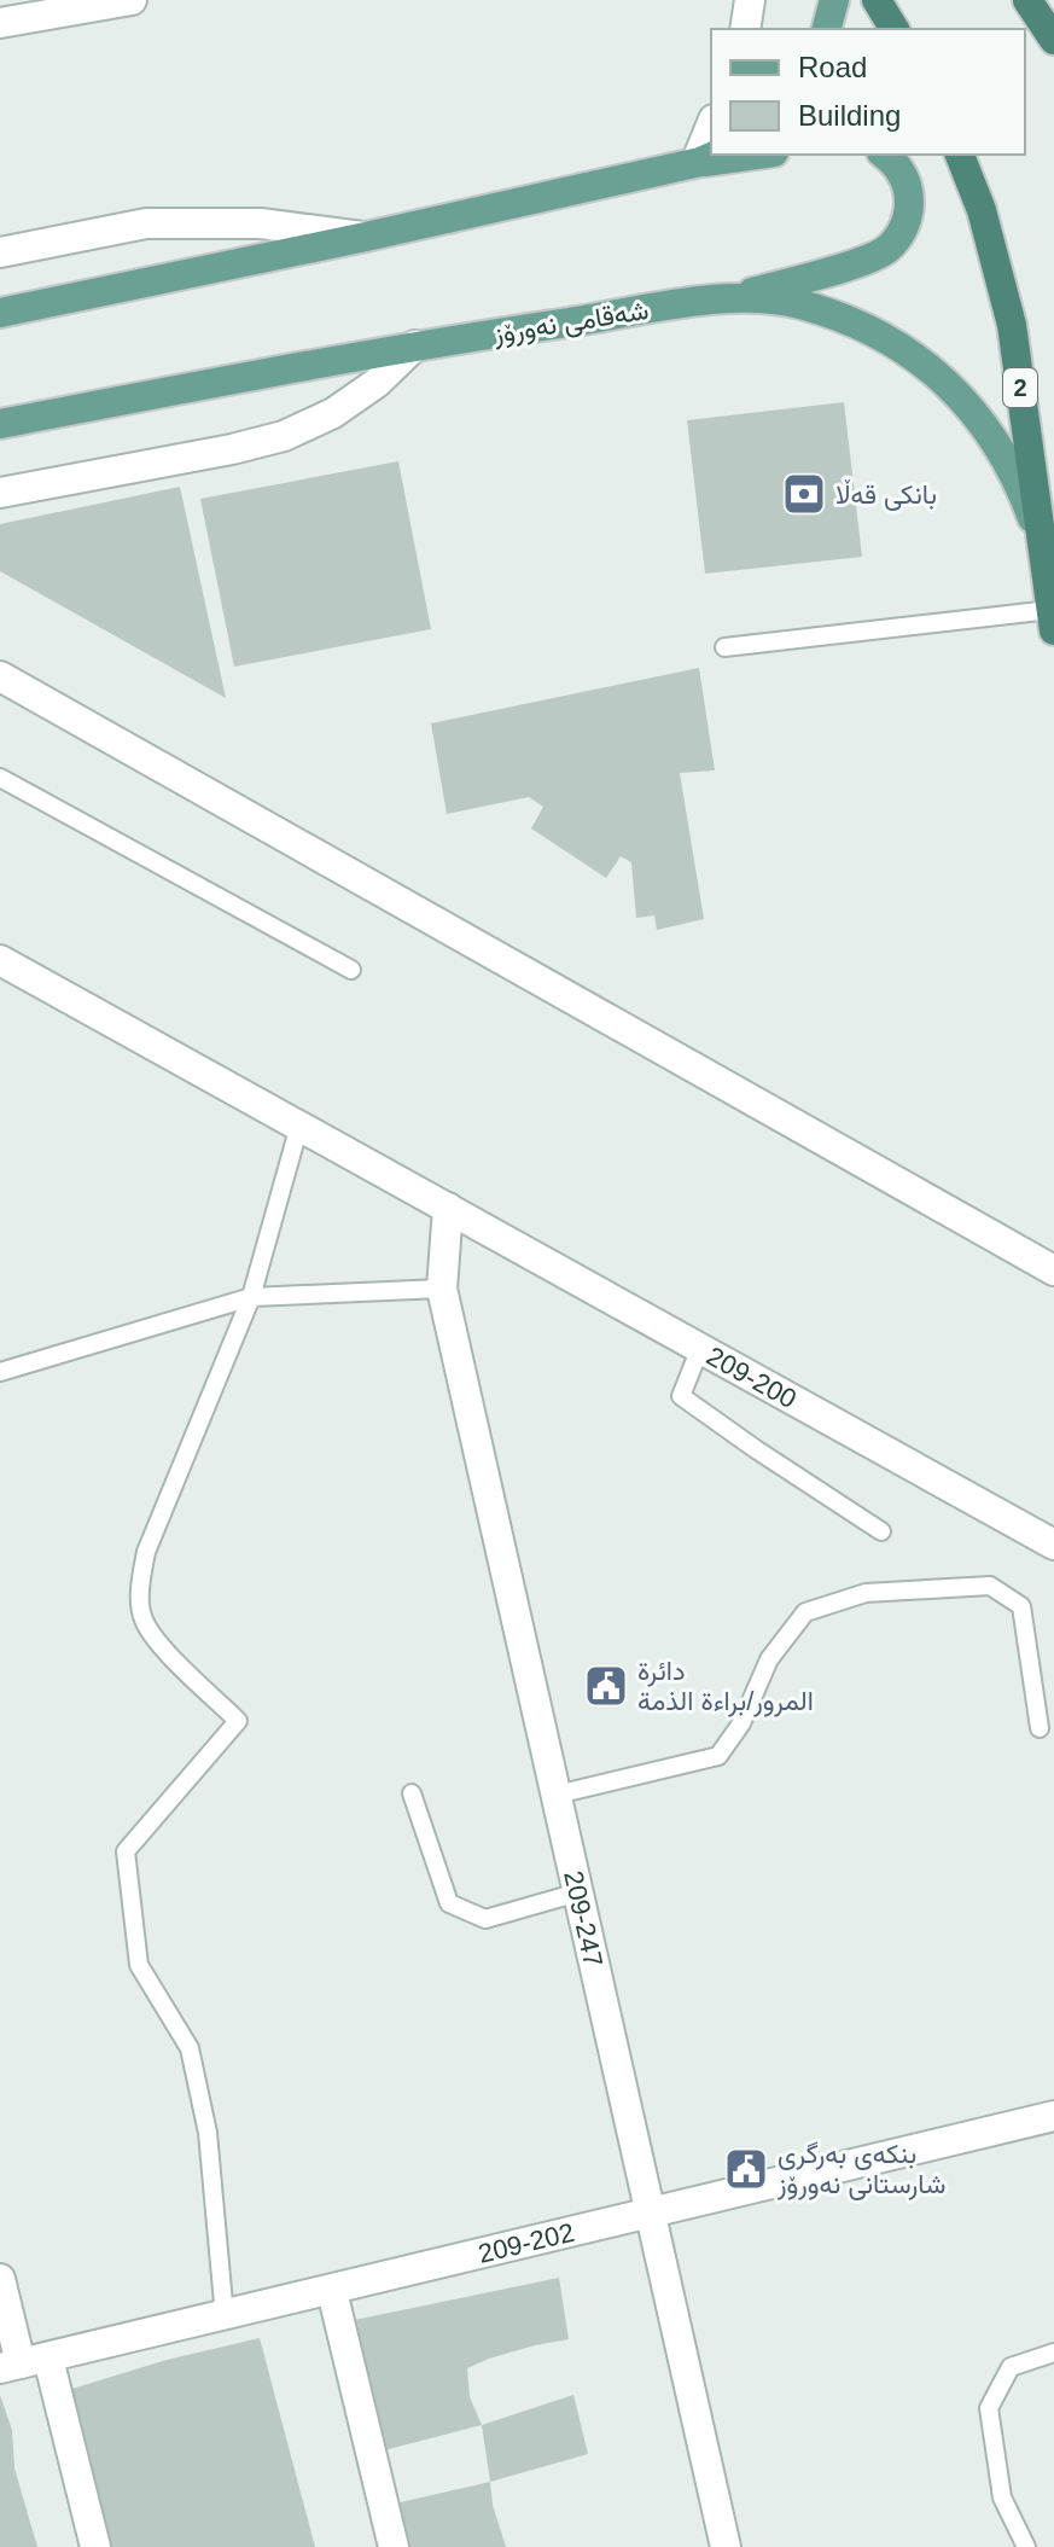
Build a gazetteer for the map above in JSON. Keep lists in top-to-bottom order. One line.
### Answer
{"streets":{"highway":["2"],"main road":["شەقامی نەورۆز"],"street":["209-200","209-247","209-202"]},"crossings":[["شەقامی نەورۆز","2"],["209-200","209-247"],["209-247","209-202"]],"places":{"bank":["بانکی قەڵا"],"public building":["دائرة المرور/براءة الذمة","بنکەی بەرگری شارستانی نەورۆز"]},"legend":["Road","Building"]}
